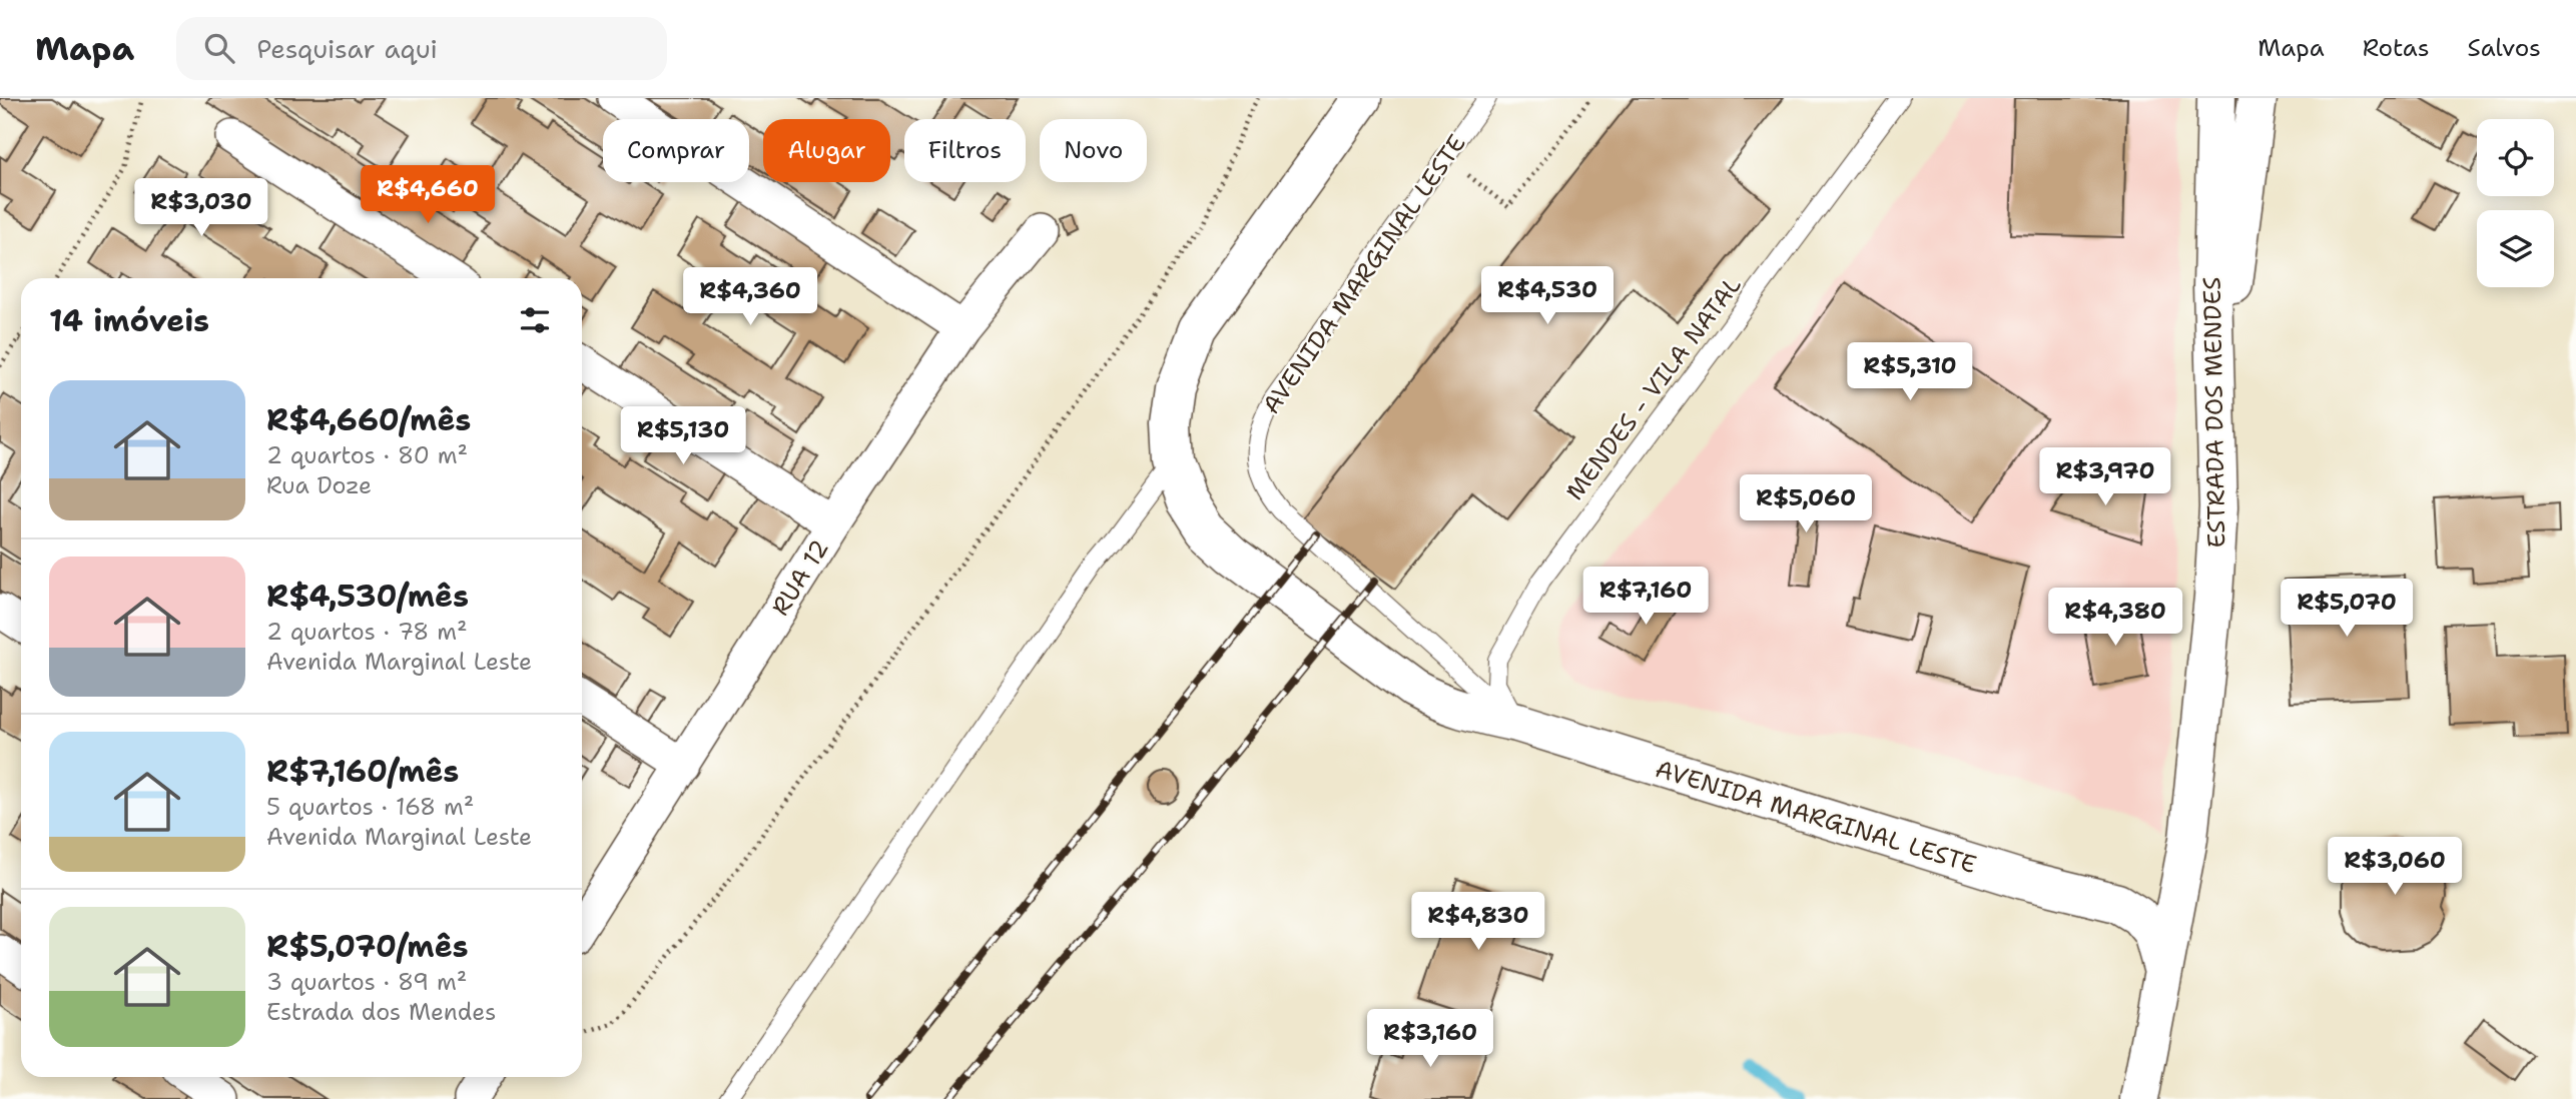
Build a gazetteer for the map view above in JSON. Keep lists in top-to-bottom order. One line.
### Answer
{"streets":{"street":["AVENIDA MARGINAL LESTE","ESTRADA DOS MENDES","RUA 12"],"lane":["MENDES - VILA NATAL"]},"crossings":[["AVENIDA MARGINAL LESTE","MENDES - VILA NATAL"]],"page":{"header":"Mapa","search":"Pesquisar aqui","nav":["Mapa","Rotas","Salvos"],"chip":["Comprar","Alugar","Filtros","Novo"],"price":["R$4,660","R$3,030","R$4,530","R$4,360","R$5,310","R$5,130","R$3,970","R$5,060","R$7,160","R$5,070","R$4,380","R$3,060","R$4,830","R$3,160"],"heading":"14 imóveis","list":[{"name":"R$4,660/mês","note":"2 quartos · 80 m² · Rua Doze"},{"name":"R$4,530/mês","note":"2 quartos · 78 m² · Avenida Marginal Leste"},{"name":"R$7,160/mês","note":"5 quartos · 168 m² · Avenida Marginal Leste"},{"name":"R$5,070/mês","note":"3 quartos · 89 m² · Estrada dos Mendes"}]}}
